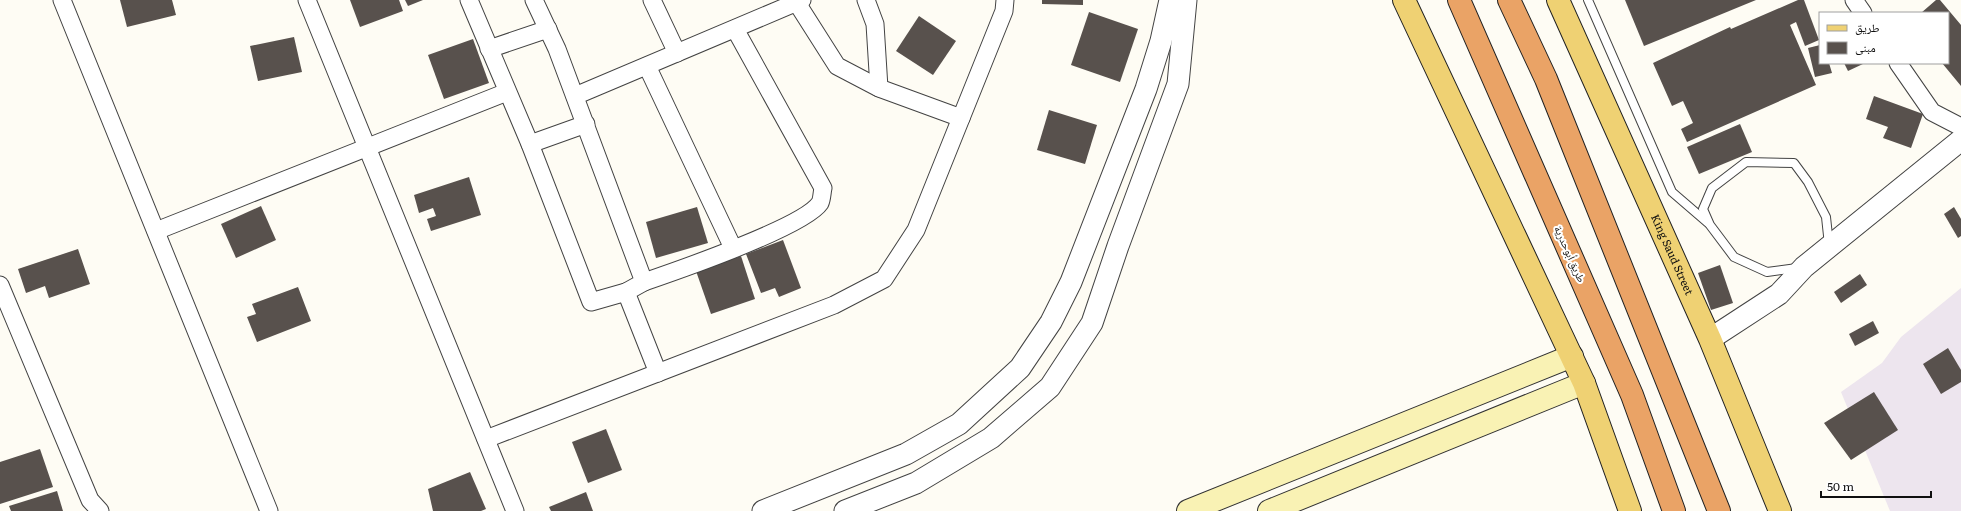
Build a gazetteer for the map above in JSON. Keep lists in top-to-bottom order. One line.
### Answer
{"streets":{"highway":["طريق أبوحدرية"],"main road":["King Saud Street"]},"legend":["طريق","مبنى"],"scale_bar":"50 m"}
